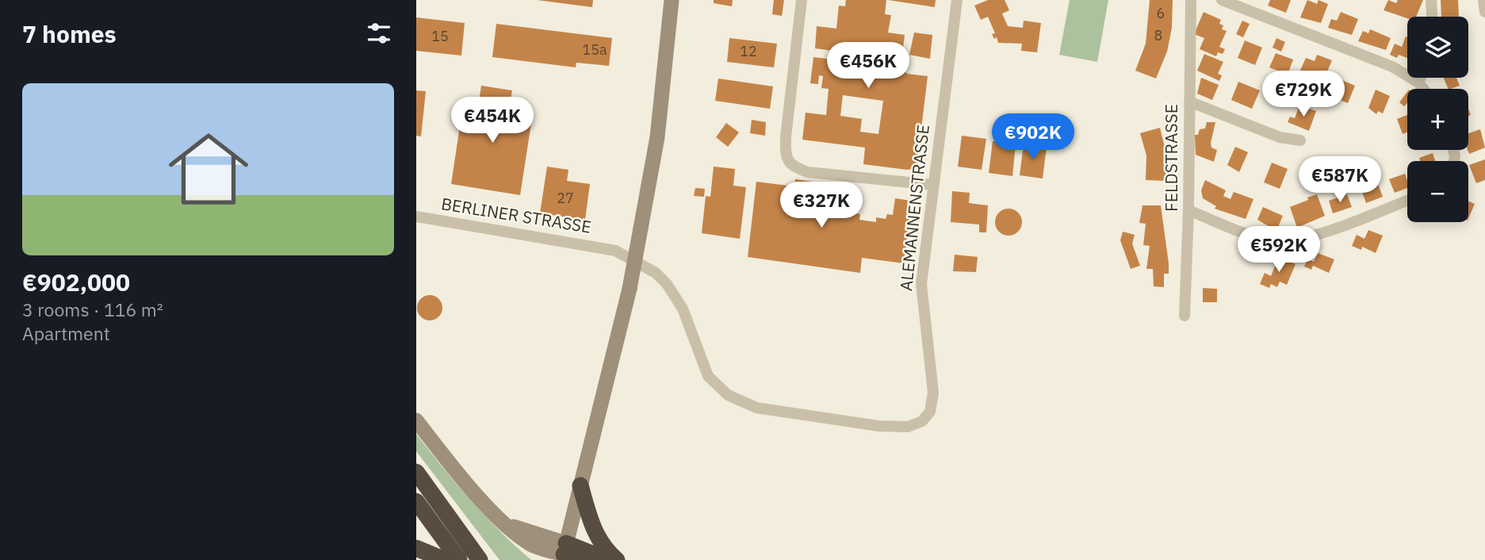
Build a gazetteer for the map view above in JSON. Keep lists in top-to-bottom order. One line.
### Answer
{"streets":{"street":["FELDSTRASSE","ALEMANNENSTRASSE","BERLINER STRASSE"]},"crossings":[["ALEMANNENSTRASSE","BERLINER STRASSE"]],"house_numbers":["6","8","15","15a","12","27"],"page":{"heading":"7 homes","map_buttons":["+","−"],"price":["€456K","€729K","€454K","€902K","€587K","€327K","€592K"],"list":[{"name":"€902,000","note":"3 rooms · 116 m² · Apartment"}]}}
